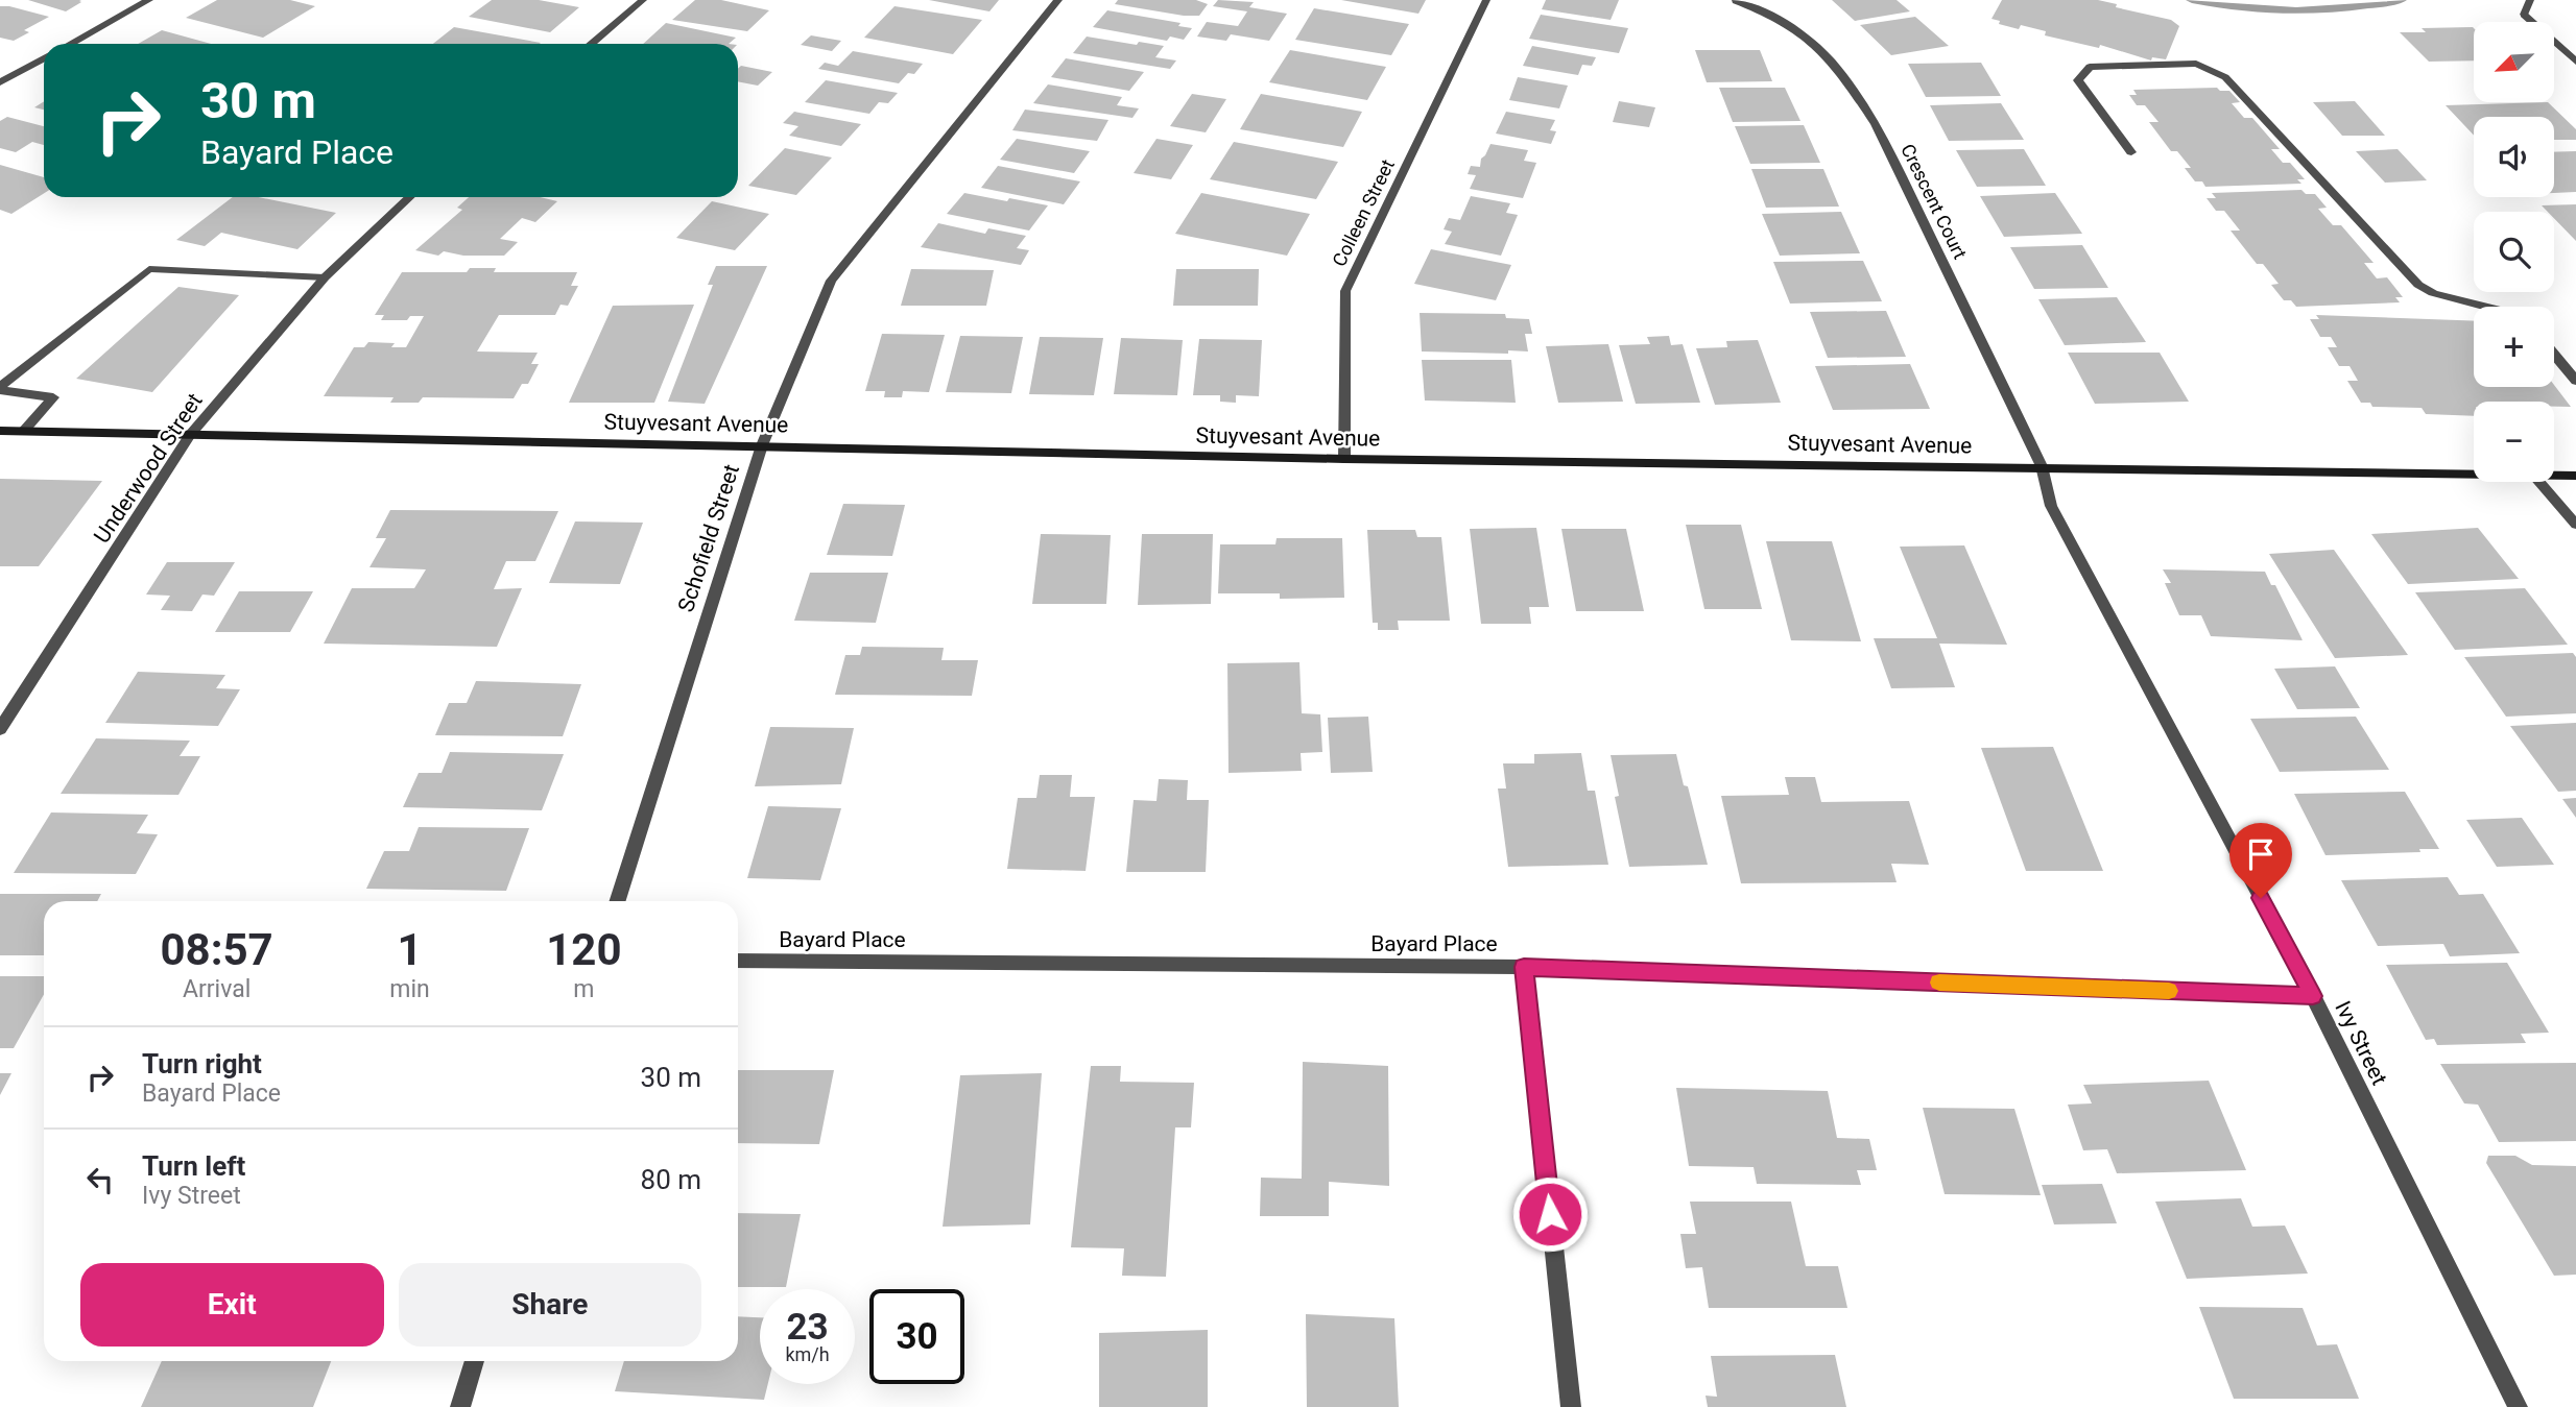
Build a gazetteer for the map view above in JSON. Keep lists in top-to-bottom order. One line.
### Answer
{"streets":{"main road":["Stuyvesant Avenue"],"street":["Crescent Court","Colleen Street","Underwood Street","Schofield Street","Bayard Place","Ivy Street"]},"crossings":[["Crescent Court","Stuyvesant Avenue"],["Crescent Court","Ivy Street"],["Colleen Street","Stuyvesant Avenue"],["Stuyvesant Avenue","Underwood Street"],["Stuyvesant Avenue","Schofield Street"],["Stuyvesant Avenue","Ivy Street"],["Bayard Place","Ivy Street"]],"north":"bottom left","page":{"map_buttons":["+","−"],"turn":["30 m","Bayard Place"],"eta":["08:57","Arrival","1","min","120","m"],"list":[{"name":"Turn right","note":"Bayard Place","value":"30 m"},{"name":"Turn left","note":"Ivy Street","value":"80 m"}],"buttons":["Exit","Share"],"speed":"23 km/h","limit":"30"}}
